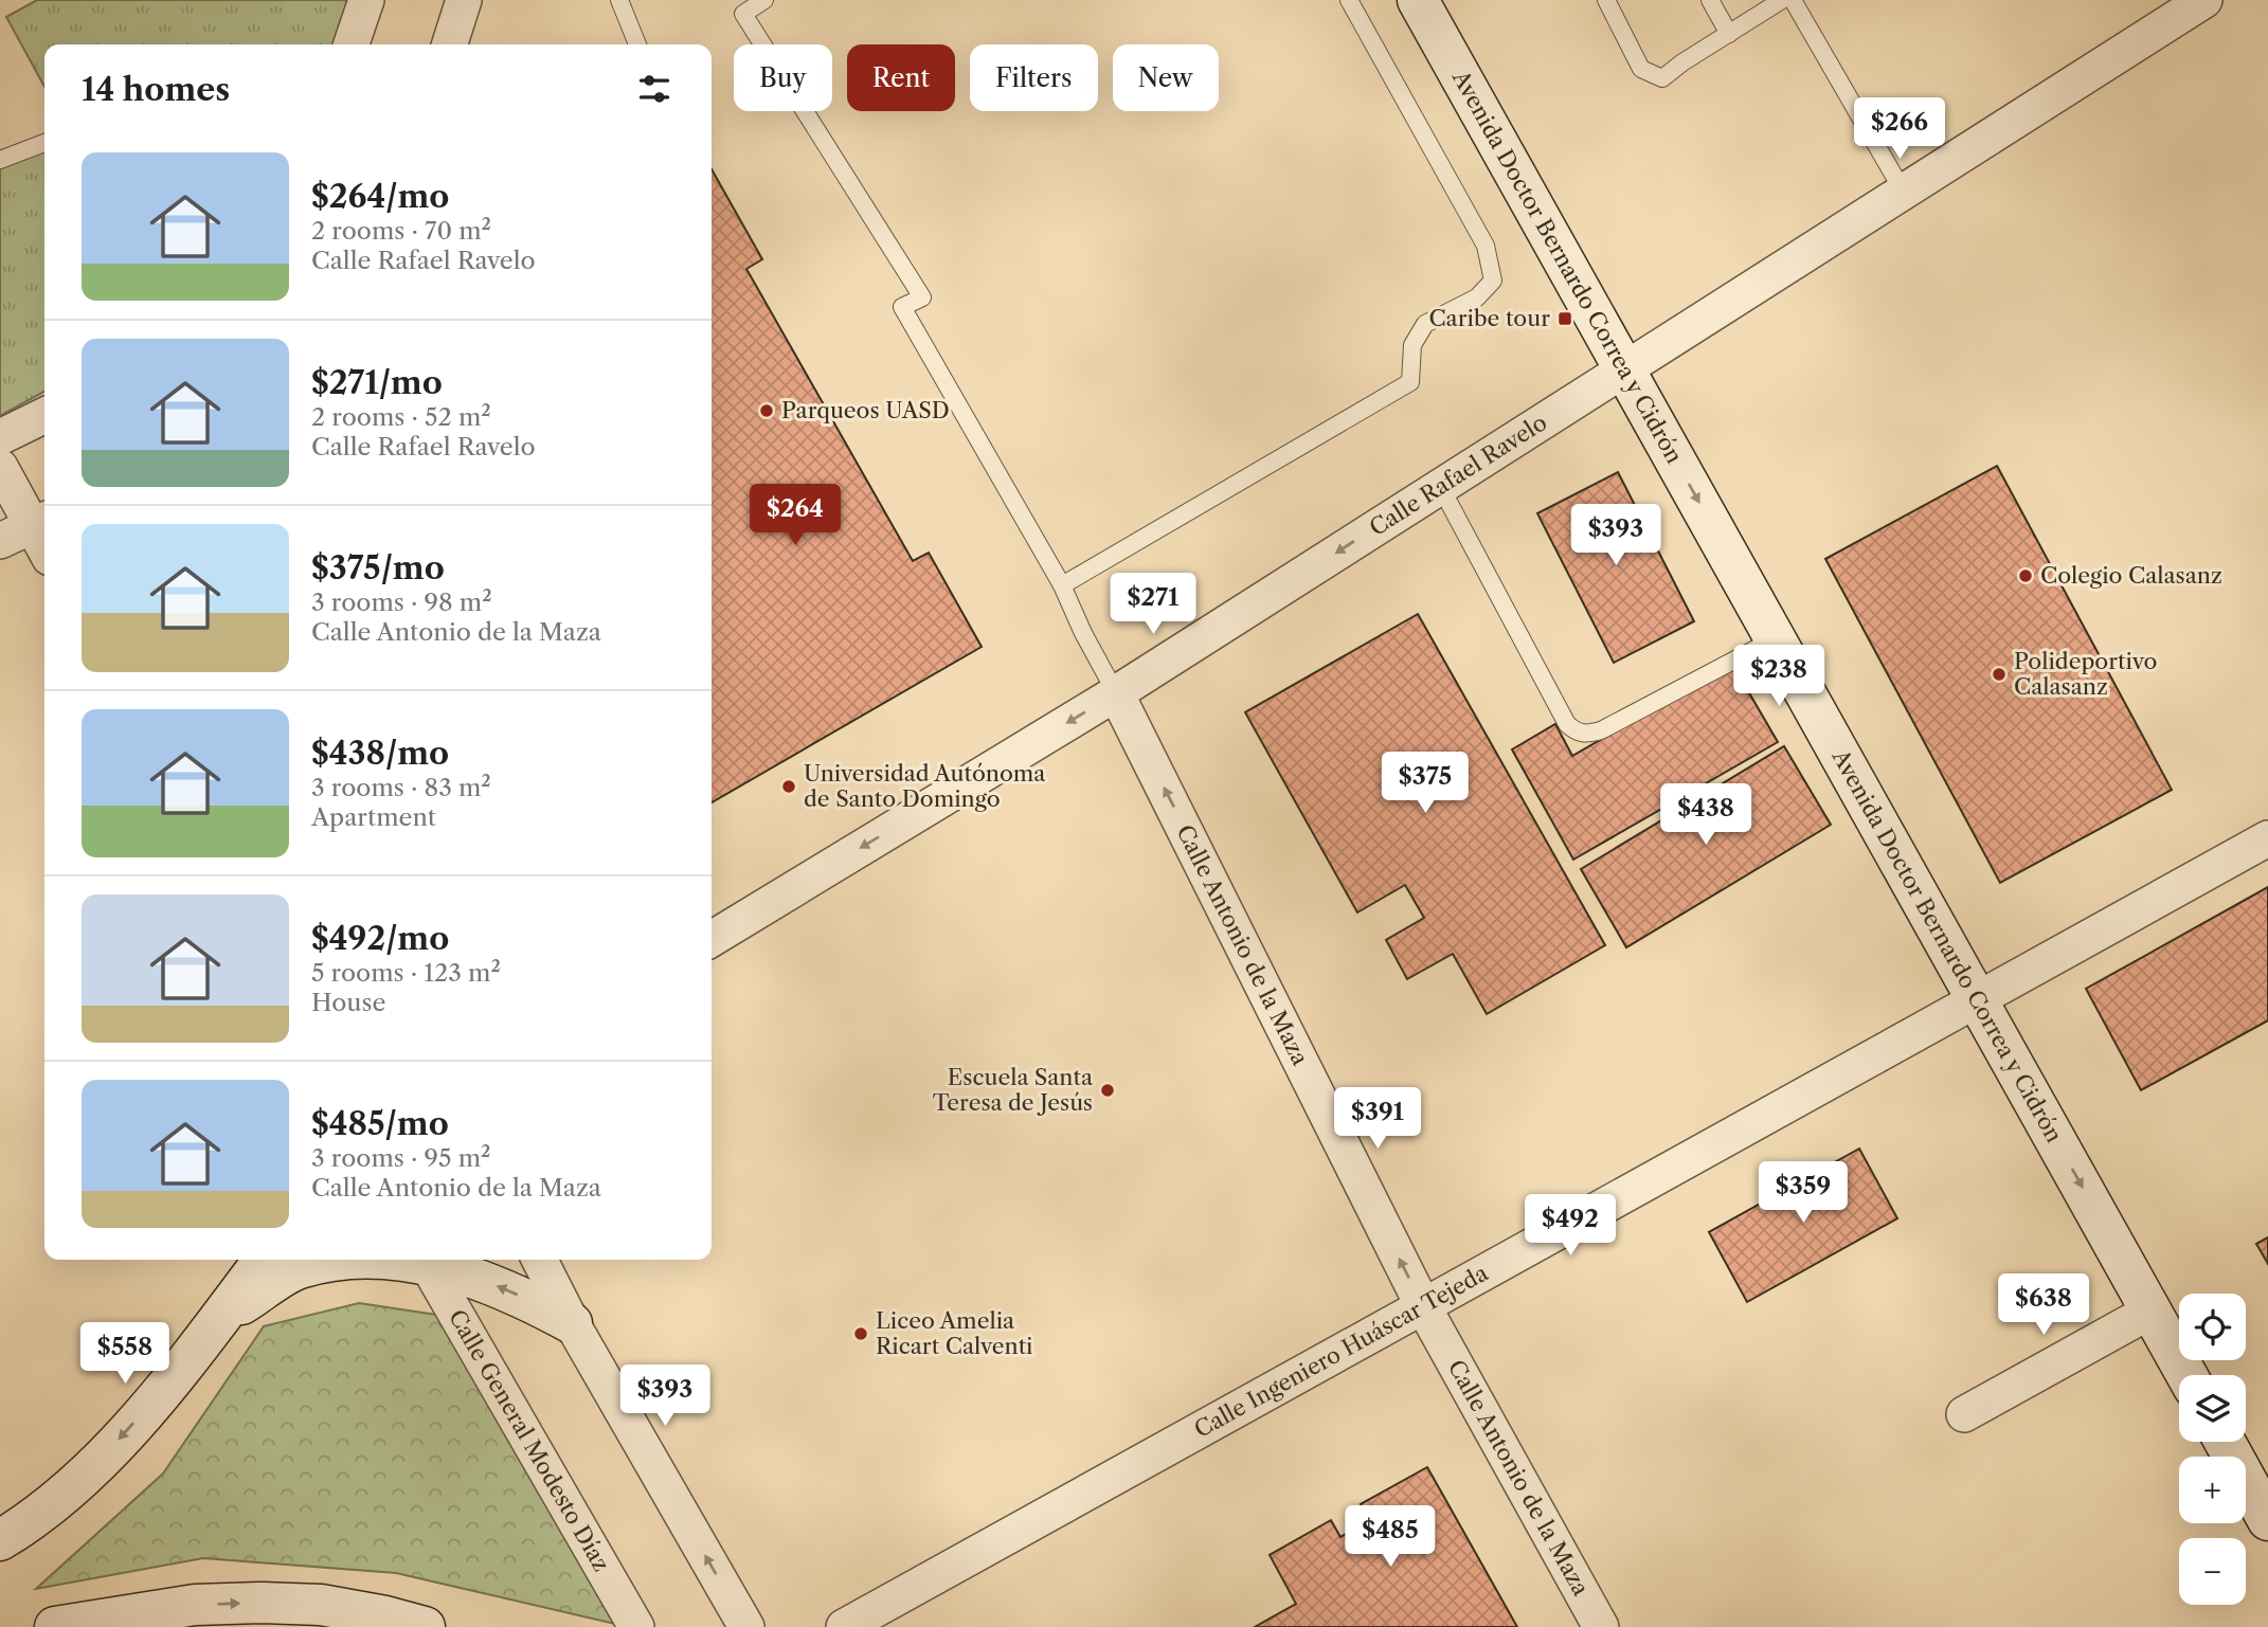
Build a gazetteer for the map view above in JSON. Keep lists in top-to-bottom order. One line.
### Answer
{"streets":{"main road":["Avenida Doctor Bernardo Correa y Cidrón"],"street":["Calle Rafael Ravelo","Calle Antonio de la Maza","Calle Ingeniero Huáscar Tejeda","Calle General Modesto Díaz"]},"crossings":[["Avenida Doctor Bernardo Correa y Cidrón","Calle Rafael Ravelo"],["Avenida Doctor Bernardo Correa y Cidrón","Calle Ingeniero Huáscar Tejeda"],["Calle Rafael Ravelo","Calle Antonio de la Maza"],["Calle Antonio de la Maza","Calle Ingeniero Huáscar Tejeda"]],"one_way":["Avenida Doctor Bernardo Correa y Cidrón","Calle Rafael Ravelo","Calle Antonio de la Maza"],"places":{"transit":["Caribe tour"],"other":["Parqueos UASD","Colegio Calasanz","Polideportivo Calasanz","Universidad Autónoma de Santo Domingo","Escuela Santa Teresa de Jesús","Liceo Amelia Ricart Calventi"]},"page":{"chip":["Buy","Rent","Filters","New"],"heading":"14 homes","price":["$266","$264","$393","$271","$238","$375","$438","$391","$359","$492","$638","$558","$393","$485"],"list":[{"name":"$264/mo","note":"2 rooms · 70 m² · Calle Rafael Ravelo"},{"name":"$271/mo","note":"2 rooms · 52 m² · Calle Rafael Ravelo"},{"name":"$375/mo","note":"3 rooms · 98 m² · Calle Antonio de la Maza"},{"name":"$438/mo","note":"3 rooms · 83 m² · Apartment"},{"name":"$492/mo","note":"5 rooms · 123 m² · House"},{"name":"$485/mo","note":"3 rooms · 95 m² · Calle Antonio de la Maza"}],"map_buttons":["+","−"]}}
